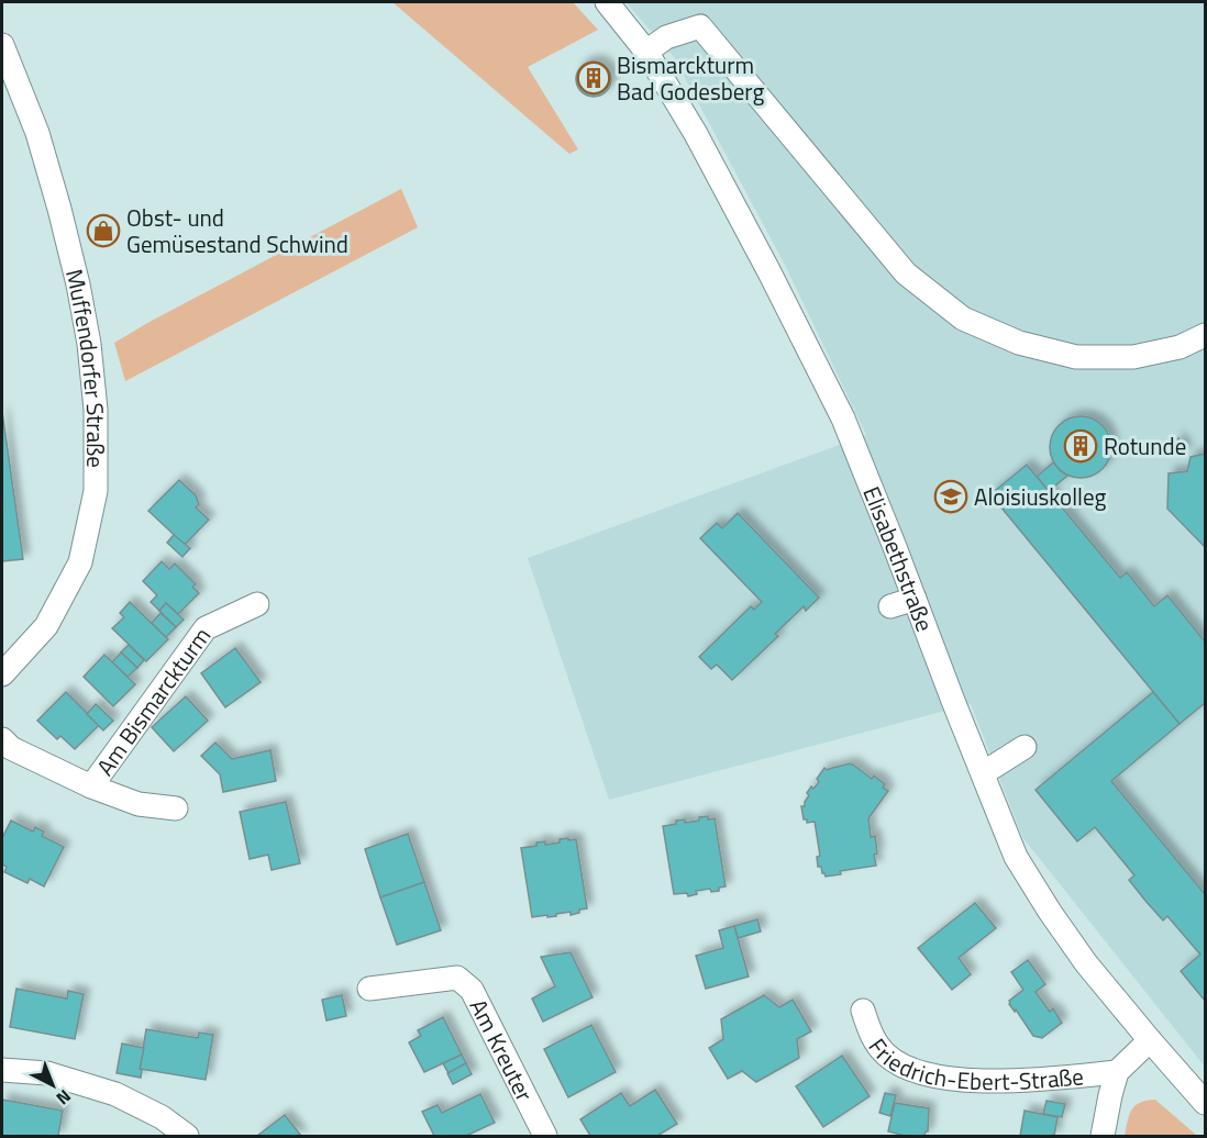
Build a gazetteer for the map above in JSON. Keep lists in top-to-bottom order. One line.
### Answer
{"streets":{"street":["Muffendorfer Straße","Elisabethstraße","Am Bismarckturm","Am Kreuter","Friedrich-Ebert-Straße"]},"crossings":[["Elisabethstraße","Friedrich-Ebert-Straße"]],"places":{"building":["Bismarckturm Bad Godesberg","Rotunde"],"shop":["Obst- und Gemüsestand Schwind"],"school or university":["Aloisiuskolleg"]},"north":"bottom right"}
